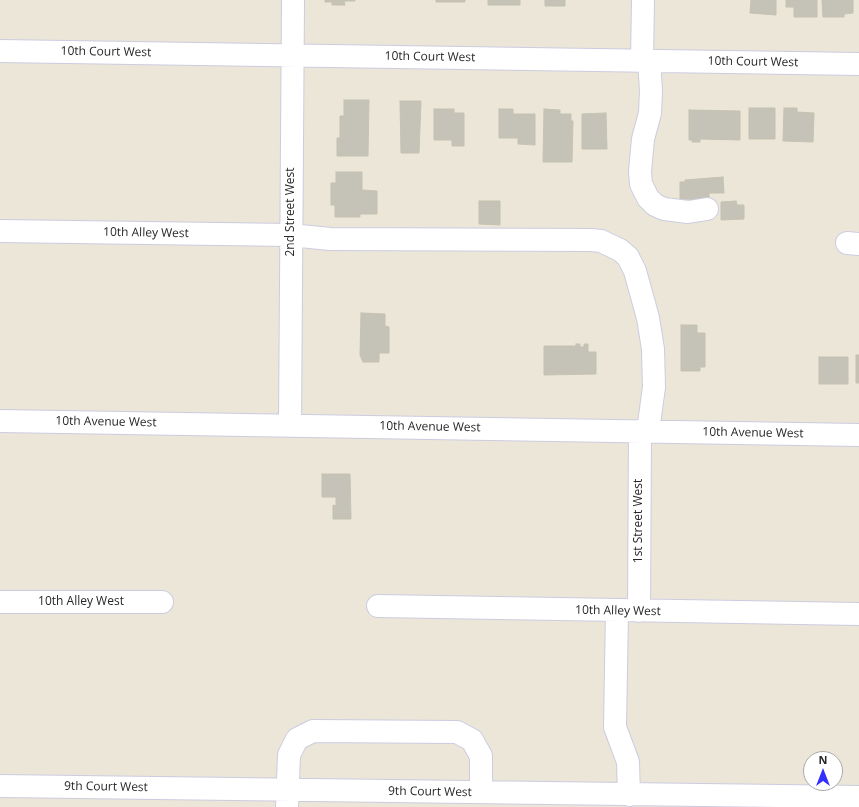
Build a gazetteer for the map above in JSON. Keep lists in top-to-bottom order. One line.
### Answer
{"streets":{"street":["10th Court West","2nd Street West","10th Alley West","10th Avenue West","1st Street West","9th Court West"]},"crossings":[["10th Court West","2nd Street West"],["2nd Street West","10th Alley West"],["2nd Street West","10th Avenue West"],["10th Alley West","10th Avenue West"],["10th Alley West","1st Street West"],["10th Avenue West","1st Street West"],["1st Street West","9th Court West"]],"north":"top"}
